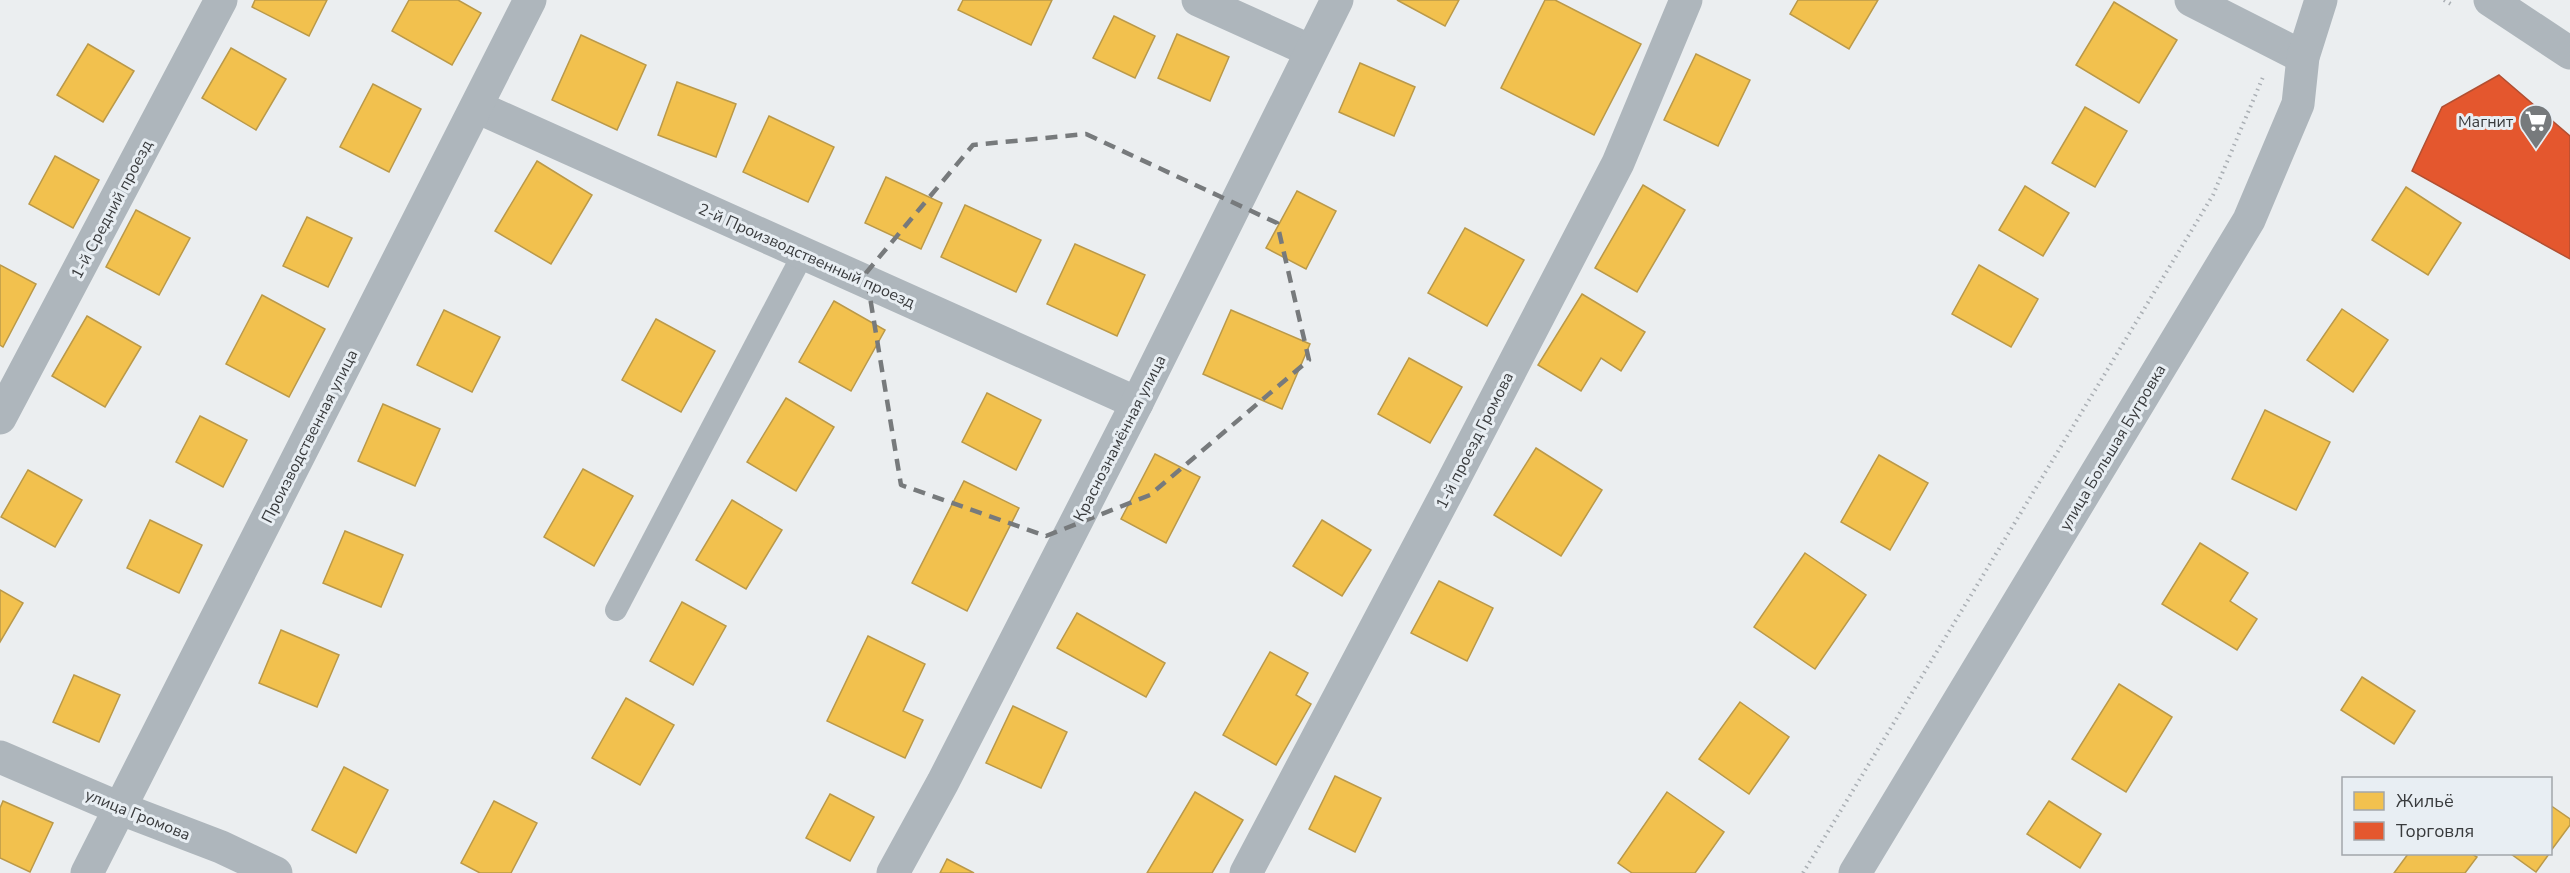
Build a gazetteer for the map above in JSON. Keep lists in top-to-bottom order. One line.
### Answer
{"streets":{"street":["1-й Средний проезд","2-й Производственный проезд","Производственная улица","Краснознамённая улица","1-й проезд Громова","улица Большая Бугровка","улица Громова"]},"crossings":[["2-й Производственный проезд","Производственная улица"],["2-й Производственный проезд","Краснознамённая улица"],["Производственная улица","улица Громова"]],"places":{"supermarket":["Магнит"]},"legend":["Жильё","Торговля"]}
